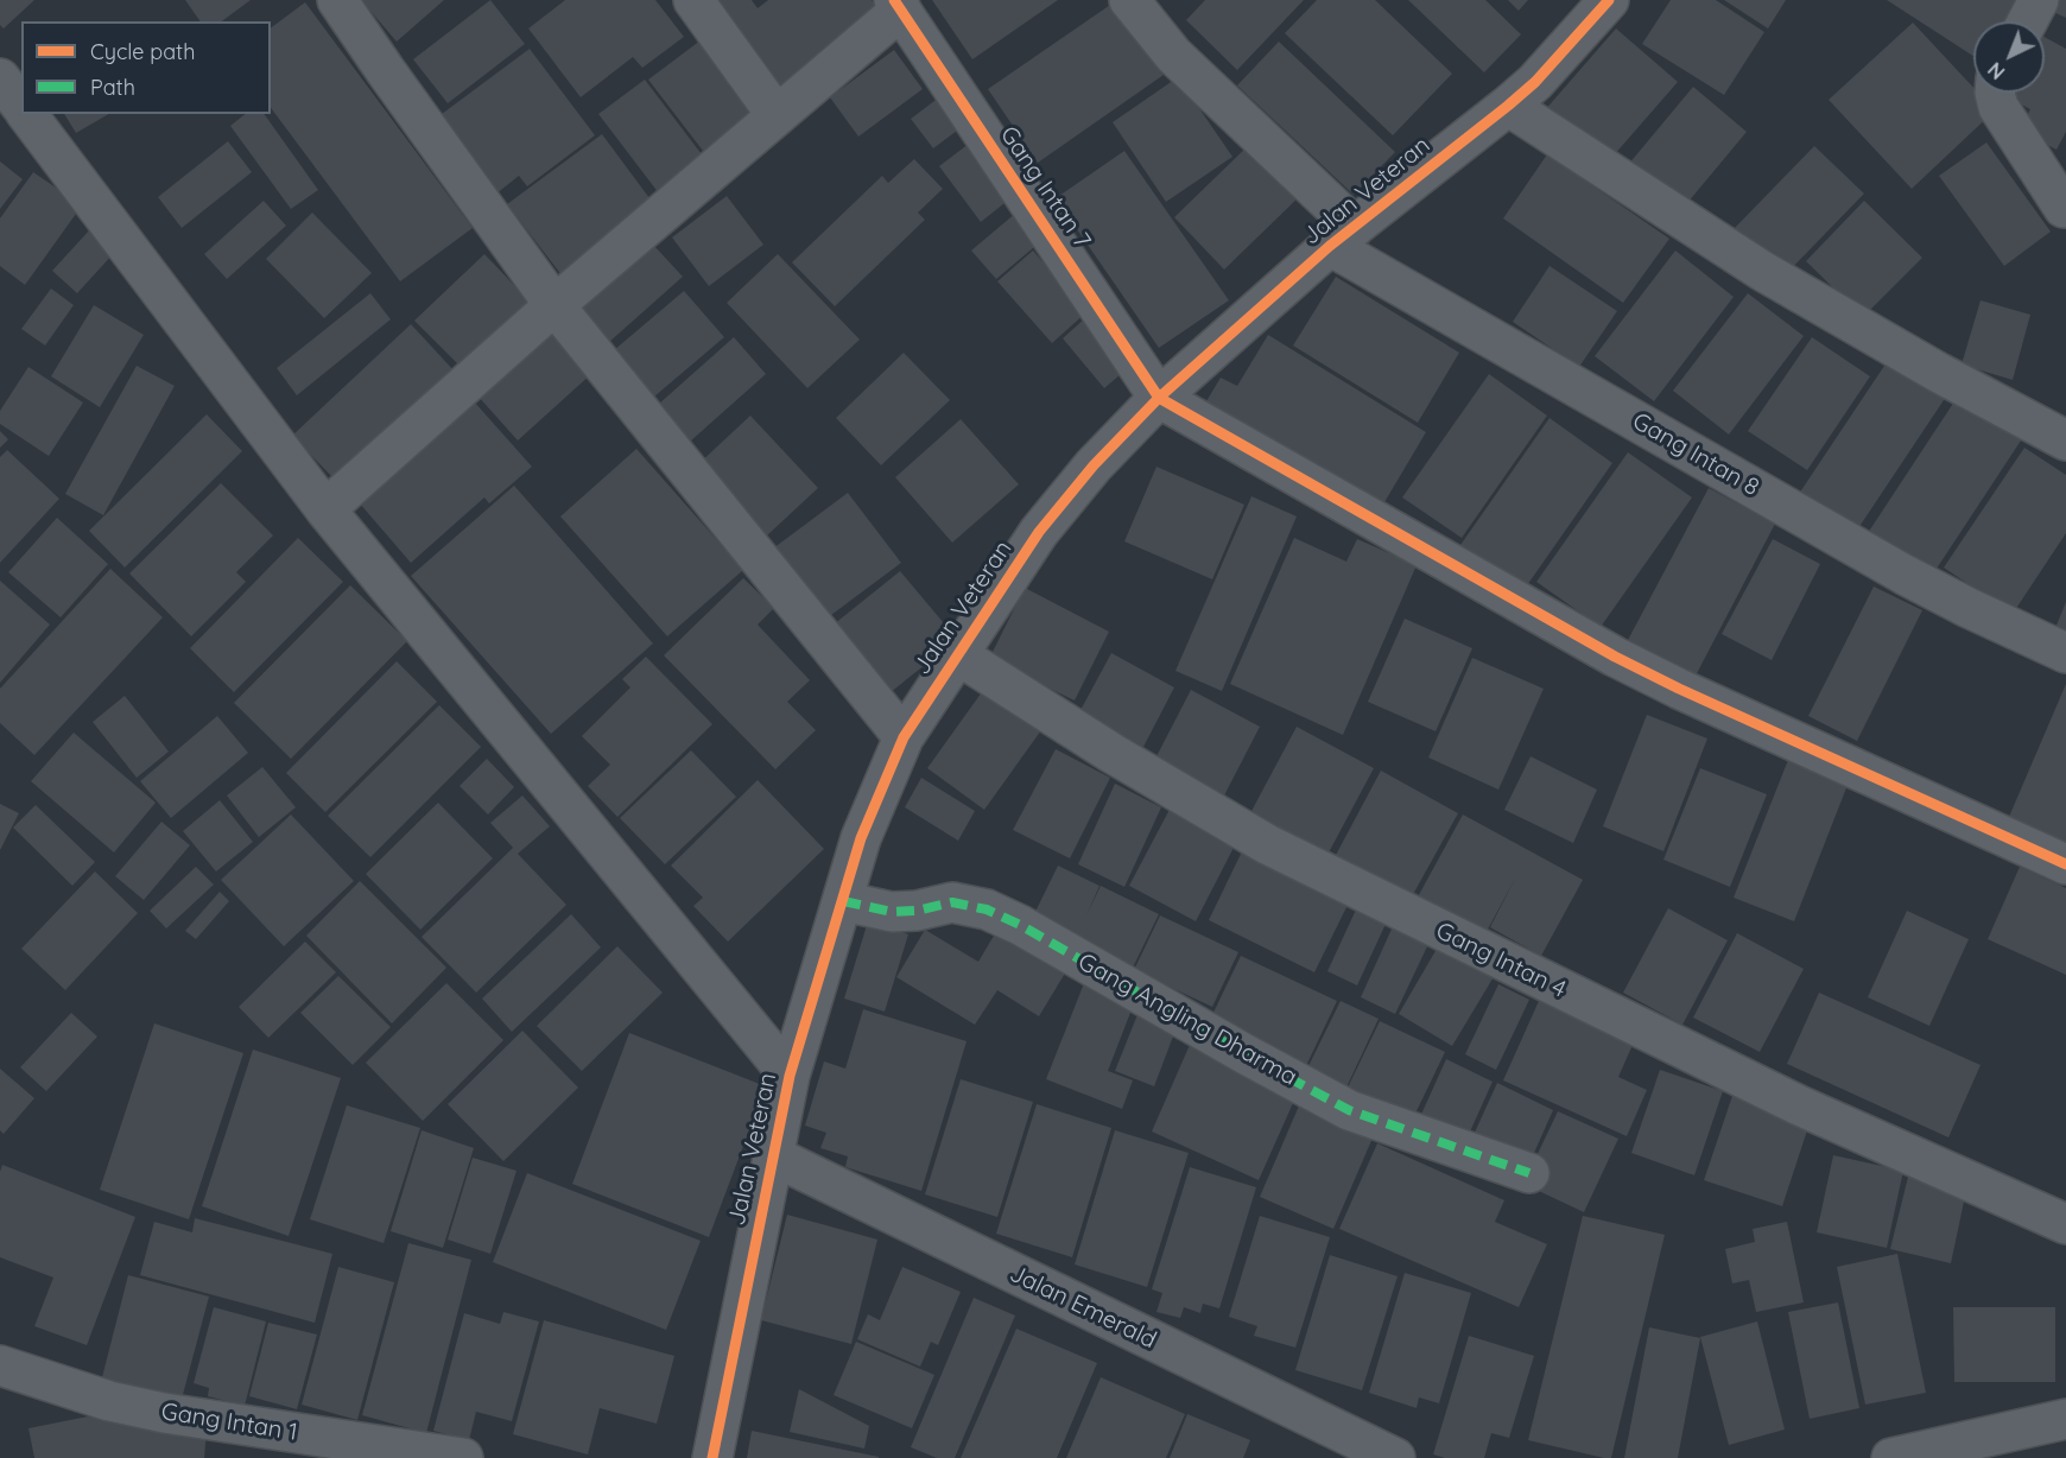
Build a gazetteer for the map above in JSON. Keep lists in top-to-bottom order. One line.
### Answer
{"streets":{"street":["Gang Intan 7","Jalan Veteran","Gang Intan 8","Gang Intan 4","Gang Angling Dharma","Jalan Emerald","Gang Intan 1"]},"crossings":[["Gang Intan 7","Jalan Veteran"],["Jalan Veteran","Gang Intan 8"],["Jalan Veteran","Gang Intan 4"],["Jalan Veteran","Gang Angling Dharma"],["Jalan Veteran","Jalan Emerald"]],"legend":["Cycle path","Path"],"north":"bottom left"}
